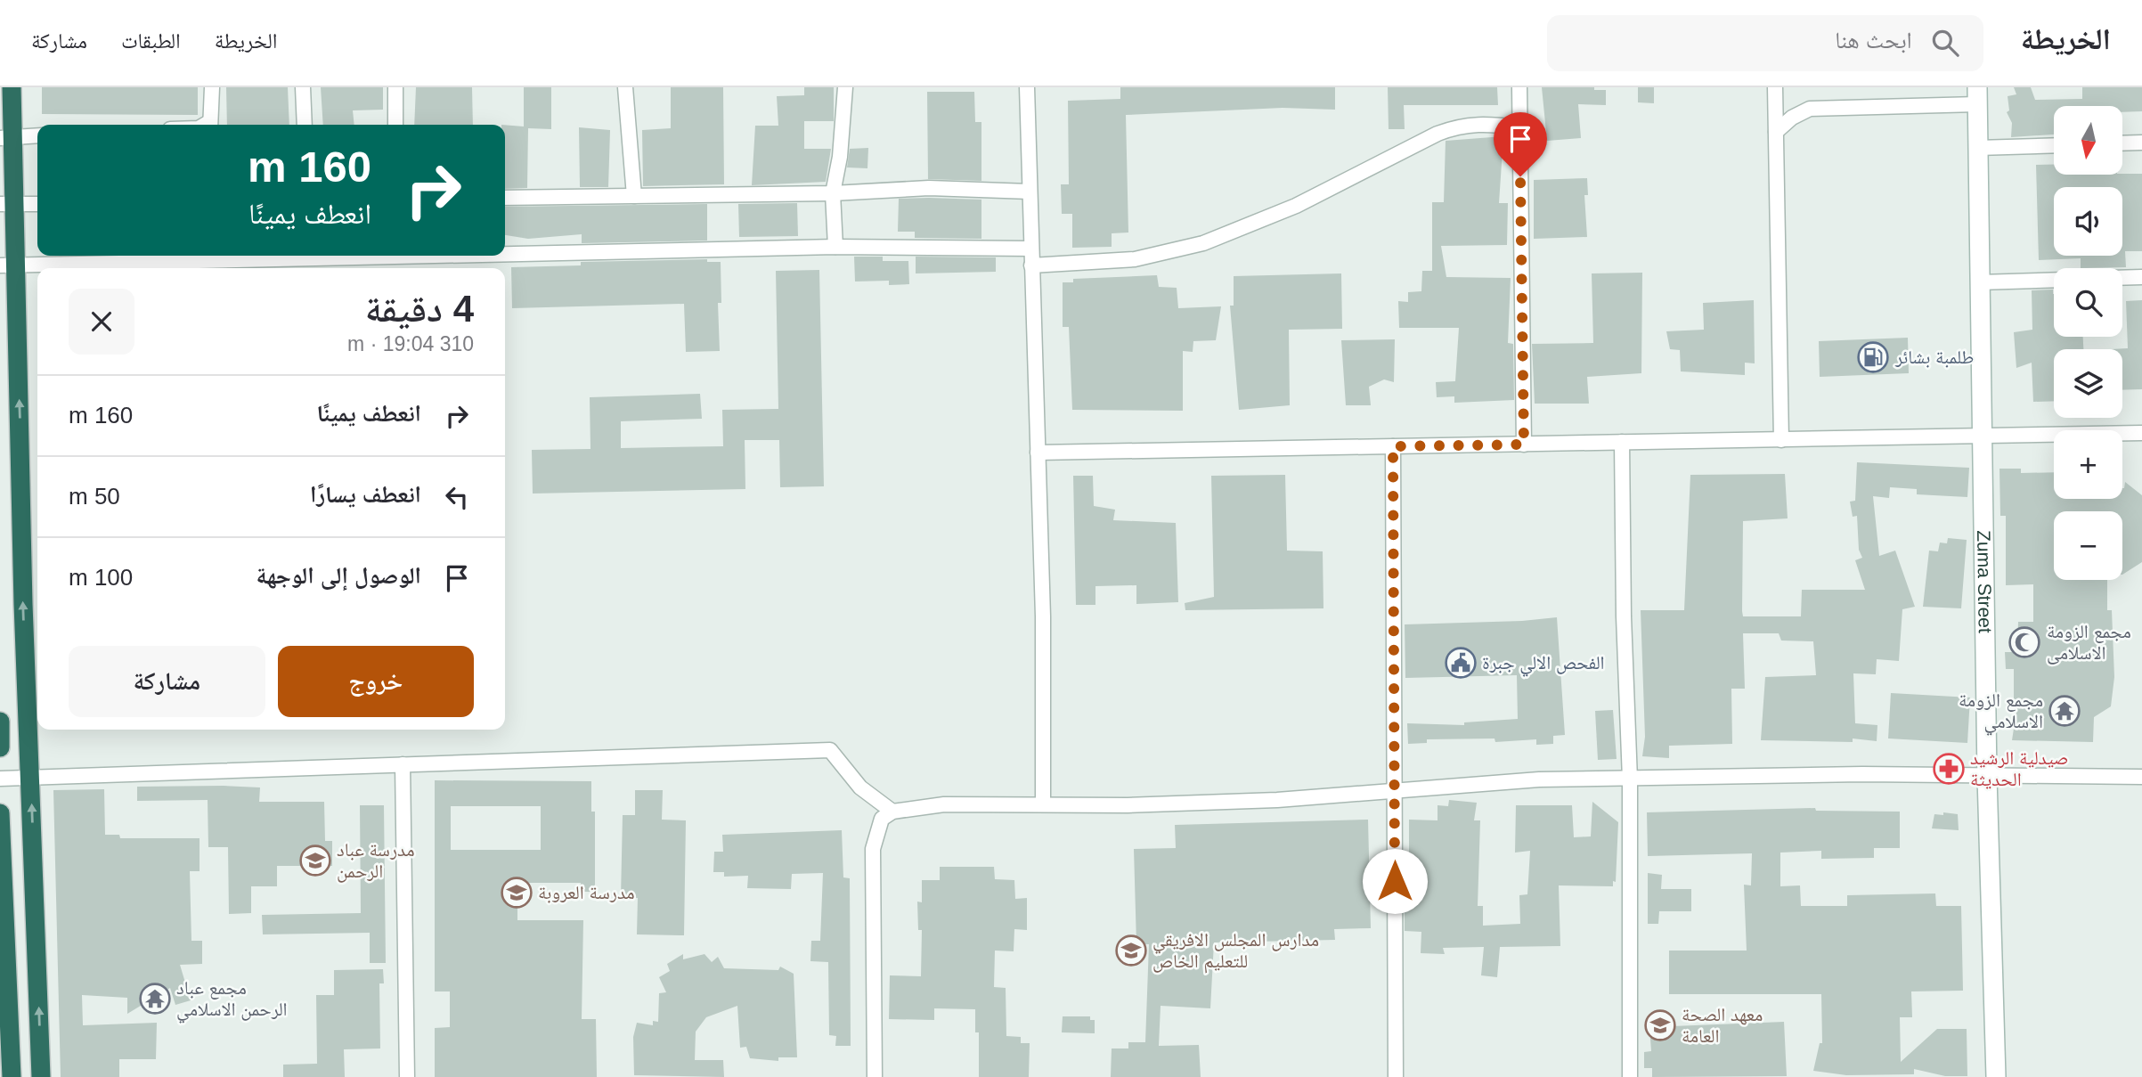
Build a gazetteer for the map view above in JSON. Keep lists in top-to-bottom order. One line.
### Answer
{"streets":{"street":["Zuma Street"]},"places":{"fuel station":["طلمبة بشائر"],"mosque":["مجمع الزومة الاسلامى"],"public building":["الفحص الالي جبرة"],"temple":["مجمع الزومة الاسلامي","مجمع عباد الرحمن الاسلامي"],"pharmacy":["صيدلية الرشيد الحديثة"],"school or university":["مدرسة عباد الرحمن","مدرسة العروبة","مدارس المجلس الافريقي للتعليم الخاص","معهد الصحة العامة"]},"north":"bottom","page":{"header":"الخريطة","search":"ابحث هنا","nav":["الخريطة","الطبقات","مشاركة"],"map_buttons":["+","−"],"turn":["160 m","انعطف يمينًا"],"heading":["4 دقيقة","310 m · 19:04"],"list":[{"name":"انعطف يمينًا","value":"160 m"},{"name":"انعطف يسارًا","value":"50 m"},{"name":"الوصول إلى الوجهة","value":"100 m"}],"buttons":["خروج","مشاركة"]}}
